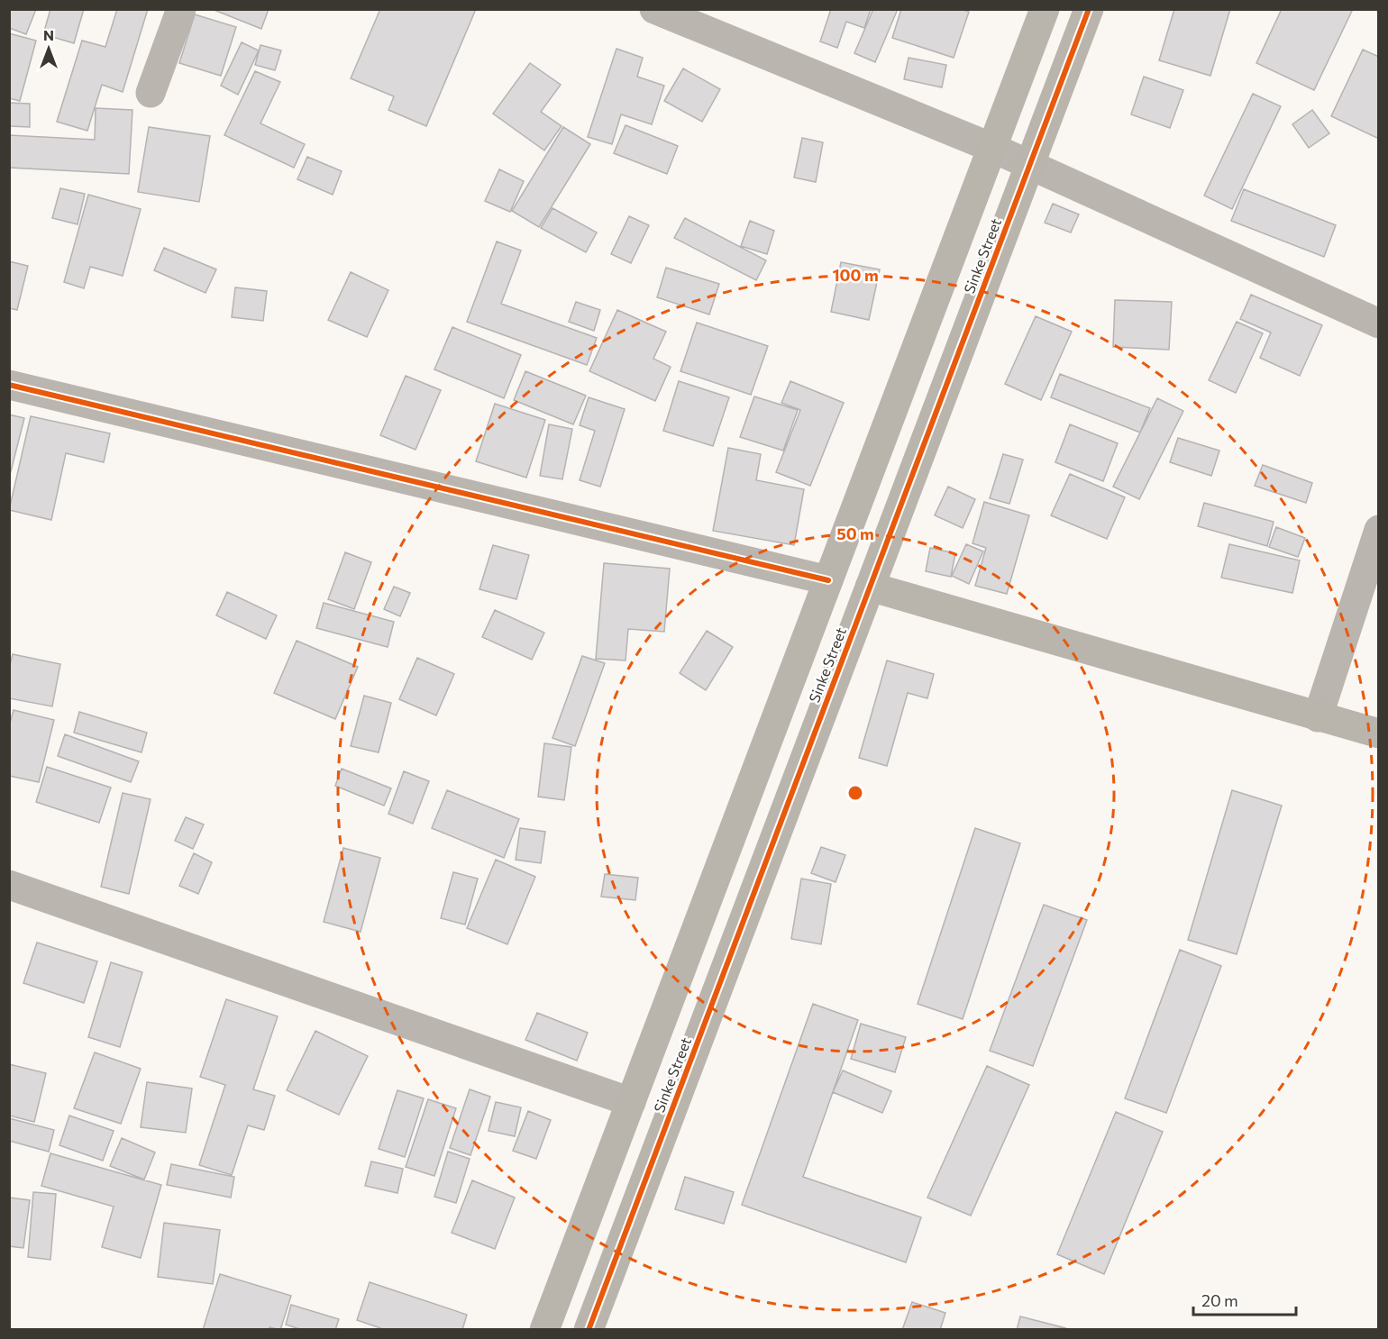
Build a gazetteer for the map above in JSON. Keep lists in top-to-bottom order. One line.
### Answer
{"streets":{"street":["Sinke Street"]},"scale_bar":"20 m","north":"top","rings":["100 m","50 m"]}
